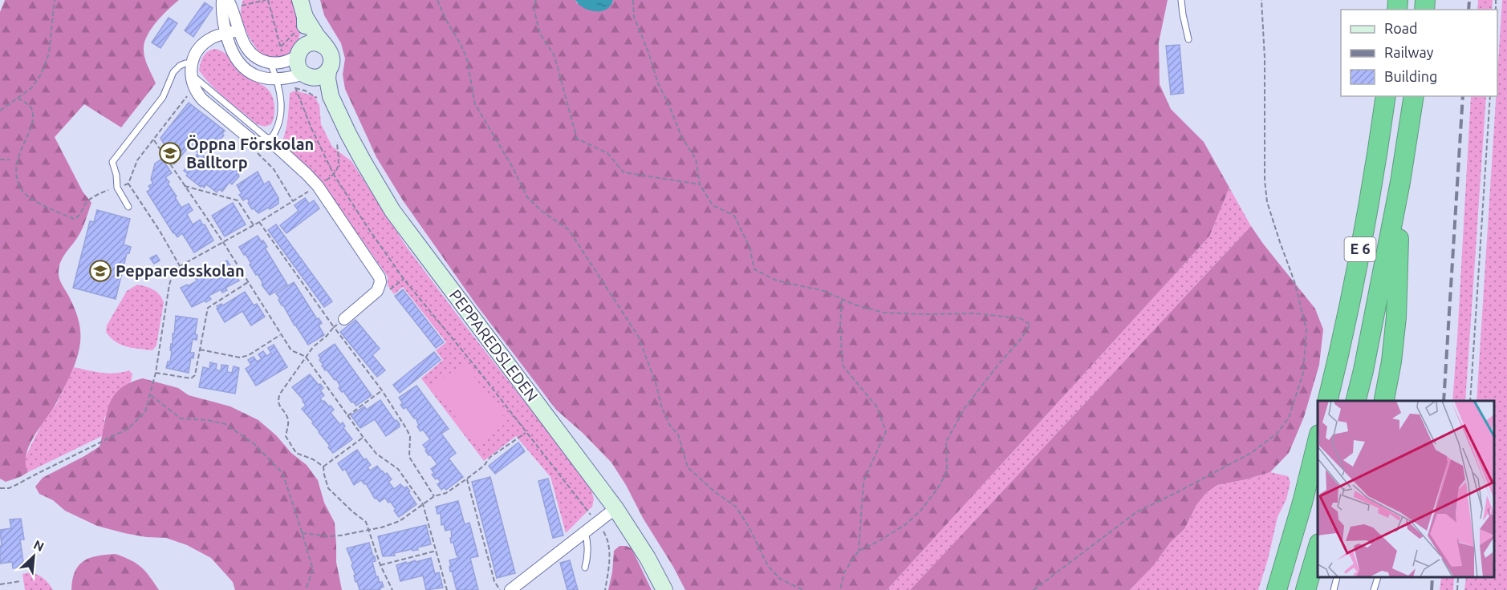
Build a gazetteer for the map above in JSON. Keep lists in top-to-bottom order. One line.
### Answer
{"streets":{"highway":["E 6"],"street":["PEPPAREDSLEDEN"]},"places":{"school or university":["Öppna Förskolan Balltorp","Pepparedsskolan"]},"legend":["Road","Railway","Building"],"north":"top right"}
